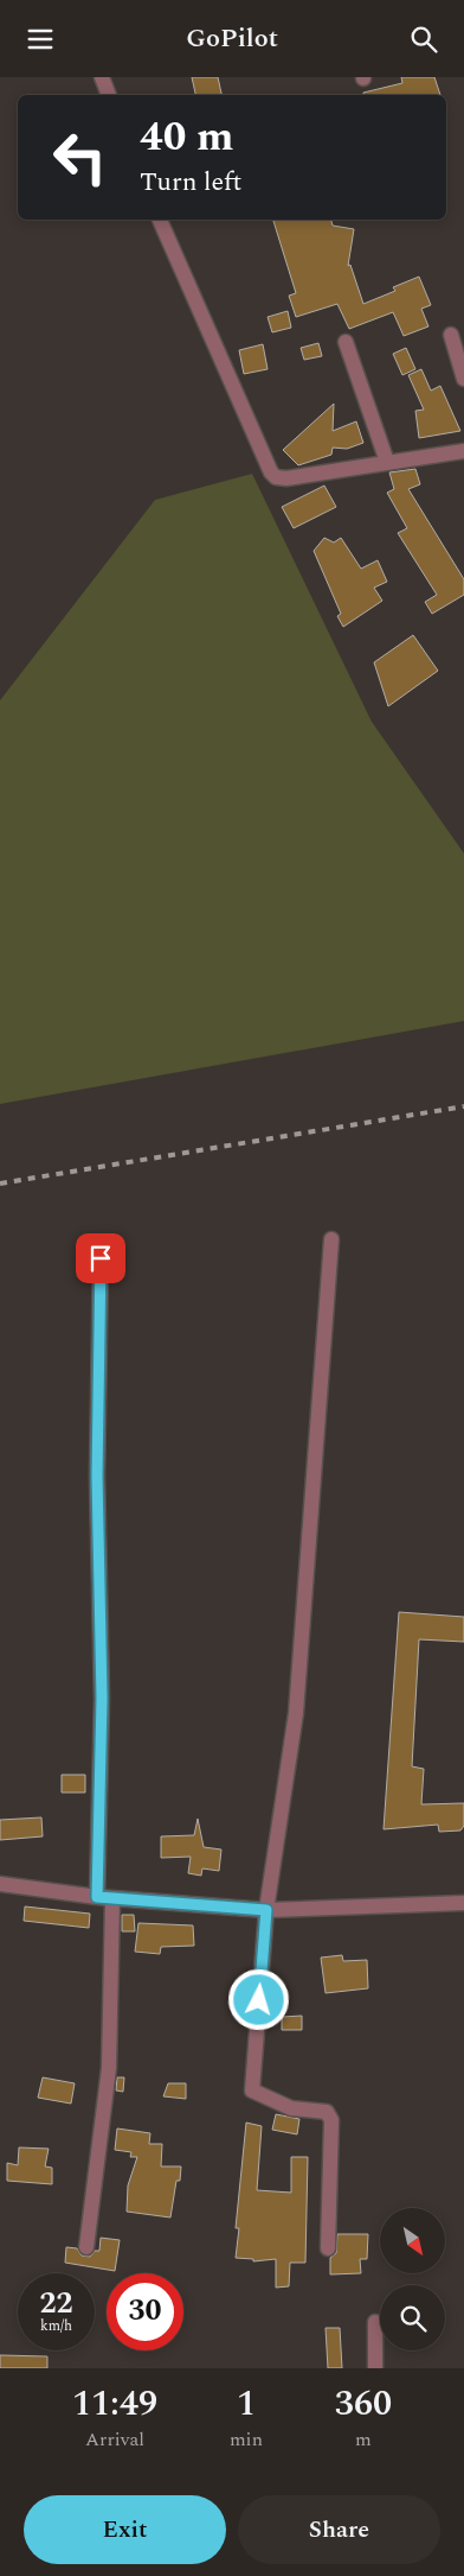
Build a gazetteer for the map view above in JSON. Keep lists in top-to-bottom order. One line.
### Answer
{"north":"bottom right","page":{"header":"GoPilot","turn":["40 m","Turn left"],"speed":"22 km/h","limit":"30","eta":["11:49","Arrival","1","min","360","m"],"buttons":["Exit","Share"]}}
